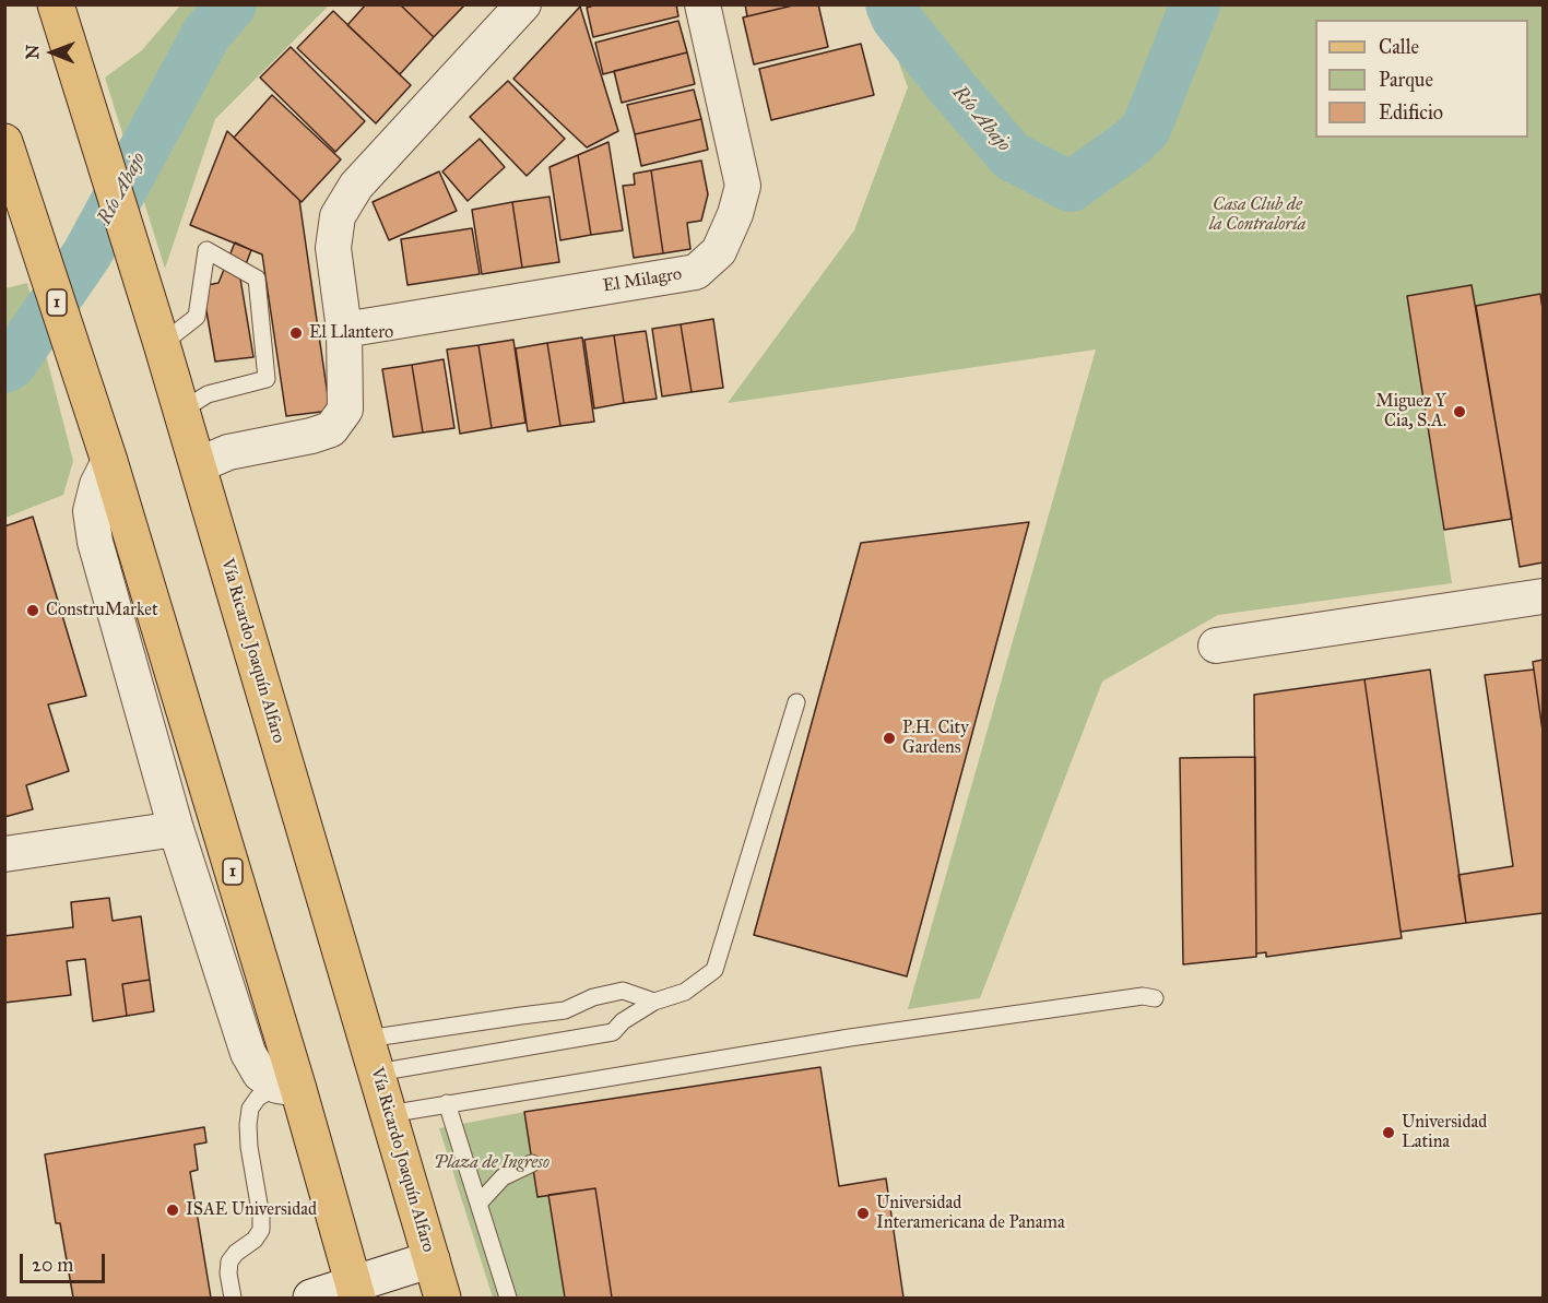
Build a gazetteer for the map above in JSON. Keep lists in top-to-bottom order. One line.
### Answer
{"streets":{"main road":["1","Vía Ricardo Joaquín Alfaro"],"street":["El Milagro"]},"water":["Río Abajo"],"parks":["Casa Club de la Contraloría","Plaza de Ingreso"],"places":["El Llantero","Miguez Y Cia, S.A.","ConstruMarket","P.H. City Gardens","Universidad Latina","ISAE Universidad","Universidad Interamericana de Panama"],"legend":["Calle","Parque","Edificio"],"scale_bar":"20 m","north":"left"}
